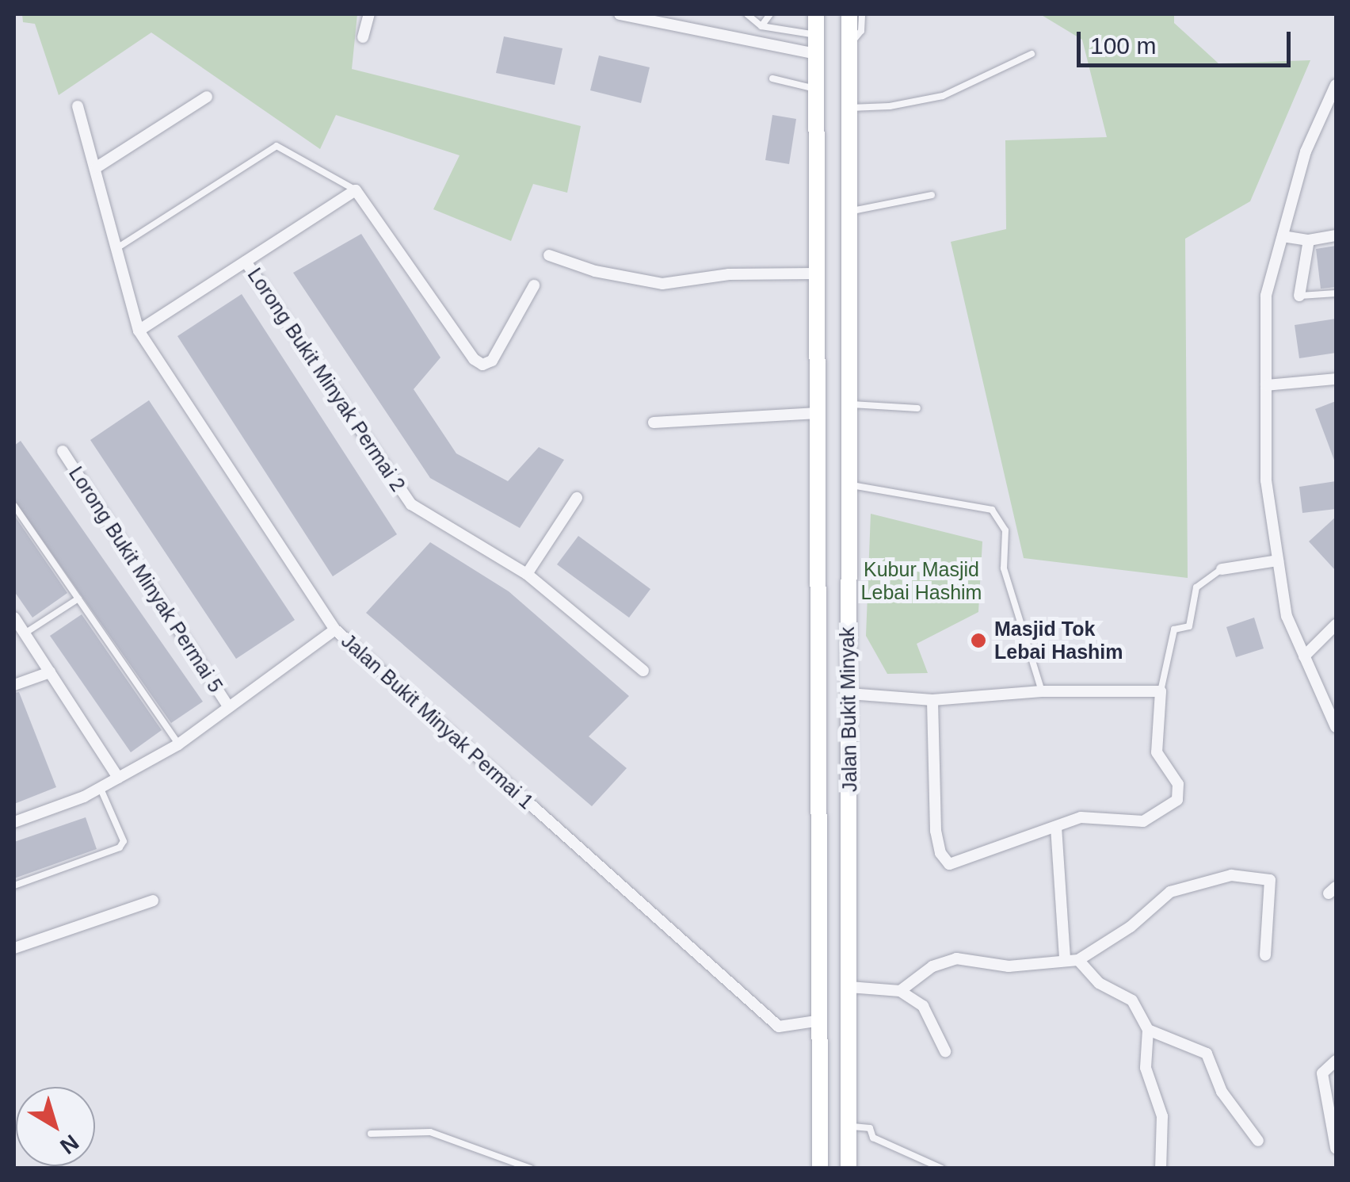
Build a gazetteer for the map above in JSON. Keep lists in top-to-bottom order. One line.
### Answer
{"streets":{"main road":["Jalan Bukit Minyak"],"street":["Lorong Bukit Minyak Permai 2","Lorong Bukit Minyak Permai 5","Jalan Bukit Minyak Permai 1"]},"crossings":[["Jalan Bukit Minyak","Jalan Bukit Minyak Permai 1"]],"parks":["Kubur Masjid Lebai Hashim"],"places":["Masjid Tok Lebai Hashim"],"scale_bar":"100 m","north":"bottom right"}
